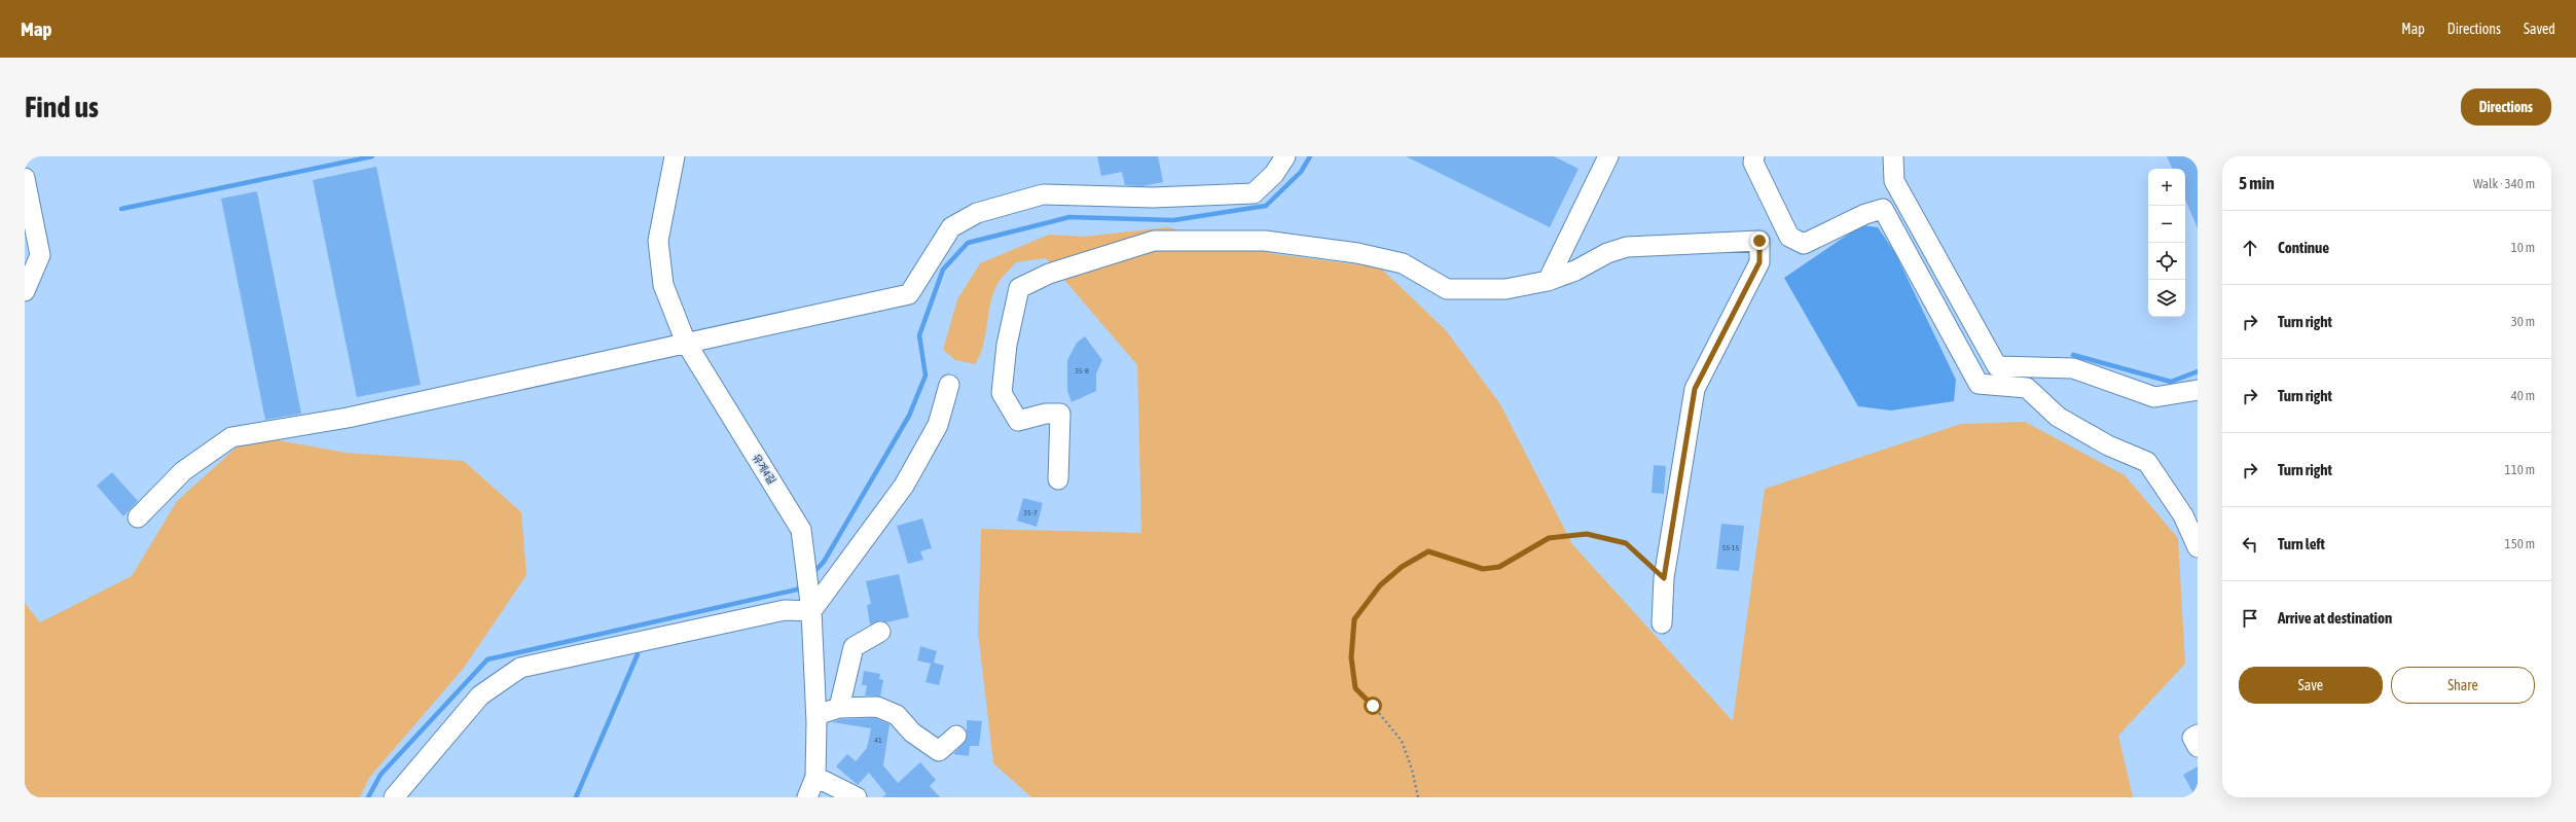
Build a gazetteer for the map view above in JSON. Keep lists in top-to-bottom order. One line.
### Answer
{"streets":{"street":["유계4길"]},"house_numbers":["35-8","35-7","55-15","41"],"page":{"header":"Map","nav":["Map","Directions","Saved"],"buttons":["Directions",["Save","Share"]],"title":"Find us","heading":["5 min","Walk · 340 m"],"map_buttons":["+","−"],"list":[["Continue","10 m"],["Turn right","30 m"],["Turn right","40 m"],["Turn right","110 m"],["Turn left","150 m"],"Arrive at destination"]}}
